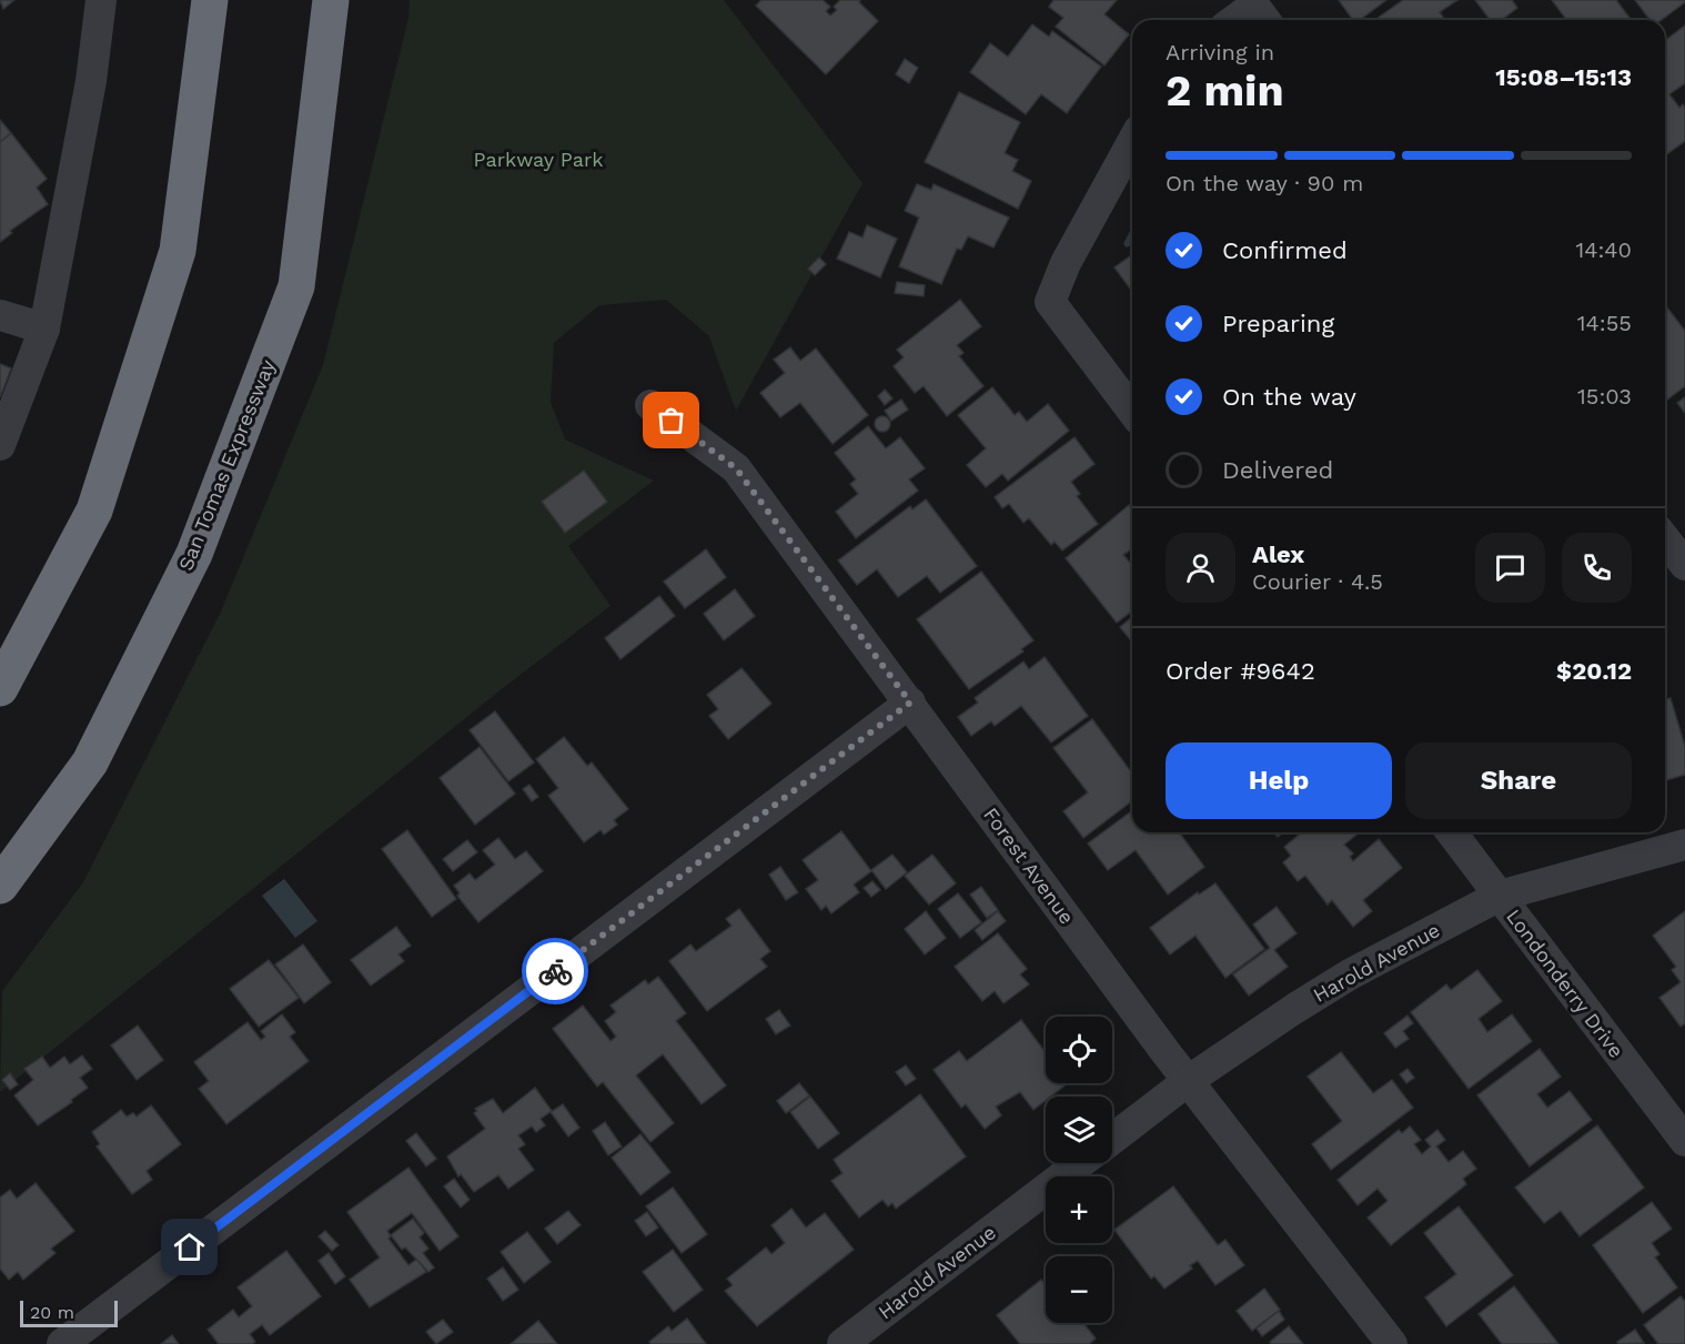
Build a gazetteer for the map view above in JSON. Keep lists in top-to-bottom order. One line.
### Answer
{"streets":{"highway":["San Tomas Expressway"],"street":["Forest Avenue","Harold Avenue","Londonderry Drive"]},"crossings":[["Forest Avenue","Harold Avenue"],["Harold Avenue","Londonderry Drive"]],"parks":["Parkway Park"],"scale_bar":"20 m","page":{"heading":["2 min","Arriving in","15:08–15:13"],"panel":["Alex","Courier · 4.5","Order #9642","$20.12"],"bar":"On the way · 90 m","list":[["Confirmed","14:40"],["Preparing","14:55"],["On the way","15:03"],"Delivered"],"buttons":["Help","Share"],"map_buttons":["+","−"],"scale":"20 m"}}
